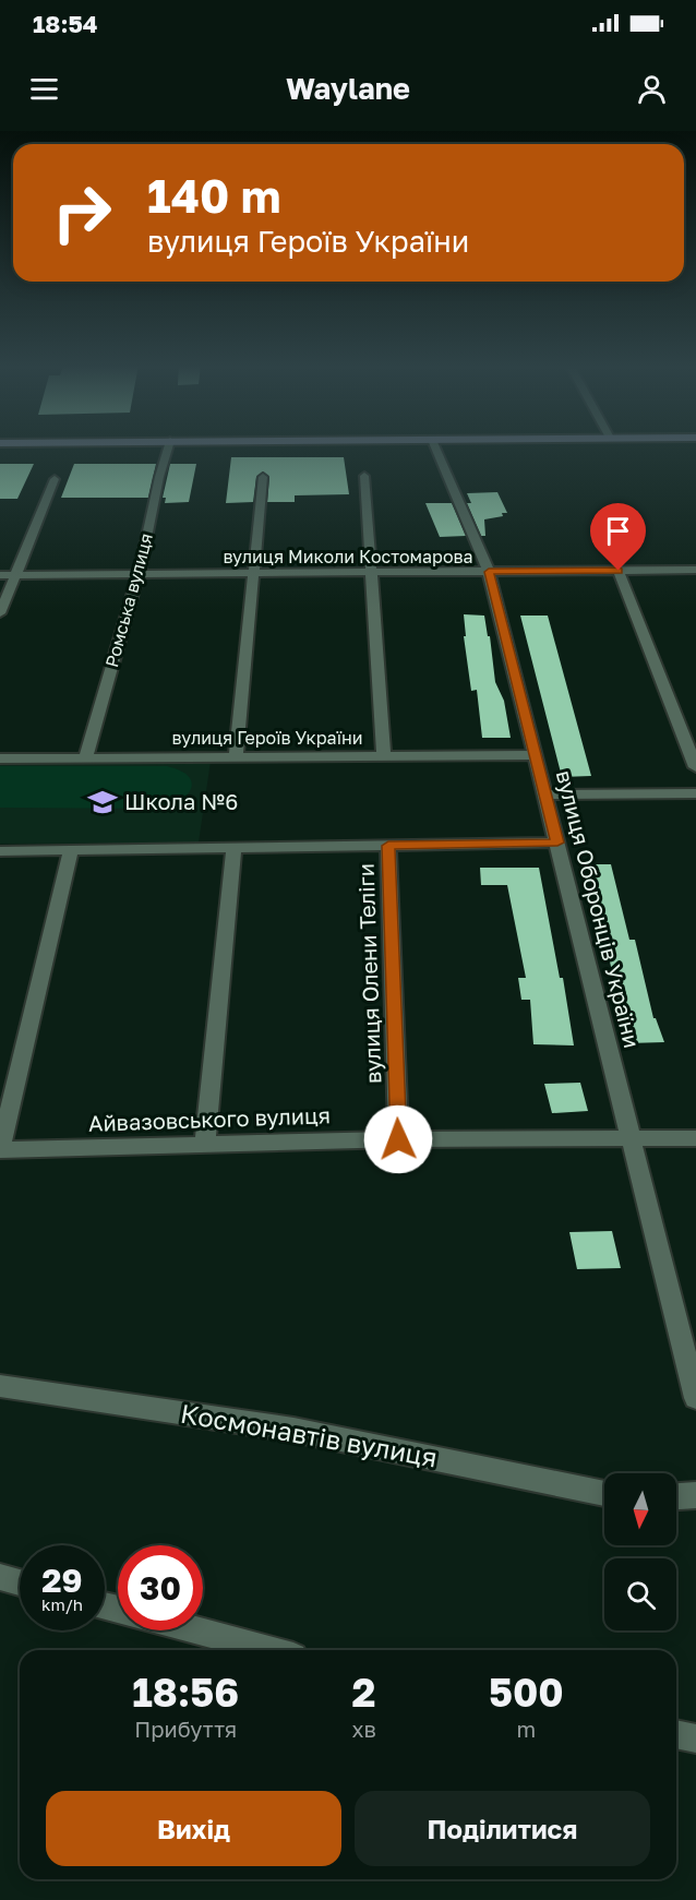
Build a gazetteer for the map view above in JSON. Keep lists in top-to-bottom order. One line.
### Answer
{"streets":{"street":["вулиця Миколи Костомарова","Ромська вулиця","вулиця Героїв України","вулиця Оборонців України","вулиця Олени Теліги","Айвазовського вулиця","Космонавтів вулиця"]},"crossings":[["вулиця Миколи Костомарова","Ромська вулиця"],["вулиця Миколи Костомарова","вулиця Оборонців України"],["Ромська вулиця","вулиця Героїв України"],["вулиця Героїв України","вулиця Оборонців України"],["вулиця Оборонців України","Айвазовського вулиця"],["вулиця Олени Теліги","Айвазовського вулиця"]],"places":{"school or university":["Школа №6"]},"north":"bottom","page":{"status":"18:54","header":"Waylane","turn":["140 m","вулиця Героїв України"],"speed":"29 km/h","limit":"30","eta":["18:56","Прибуття","2","хв","500","m"],"buttons":["Вихід","Поділитися"]}}
